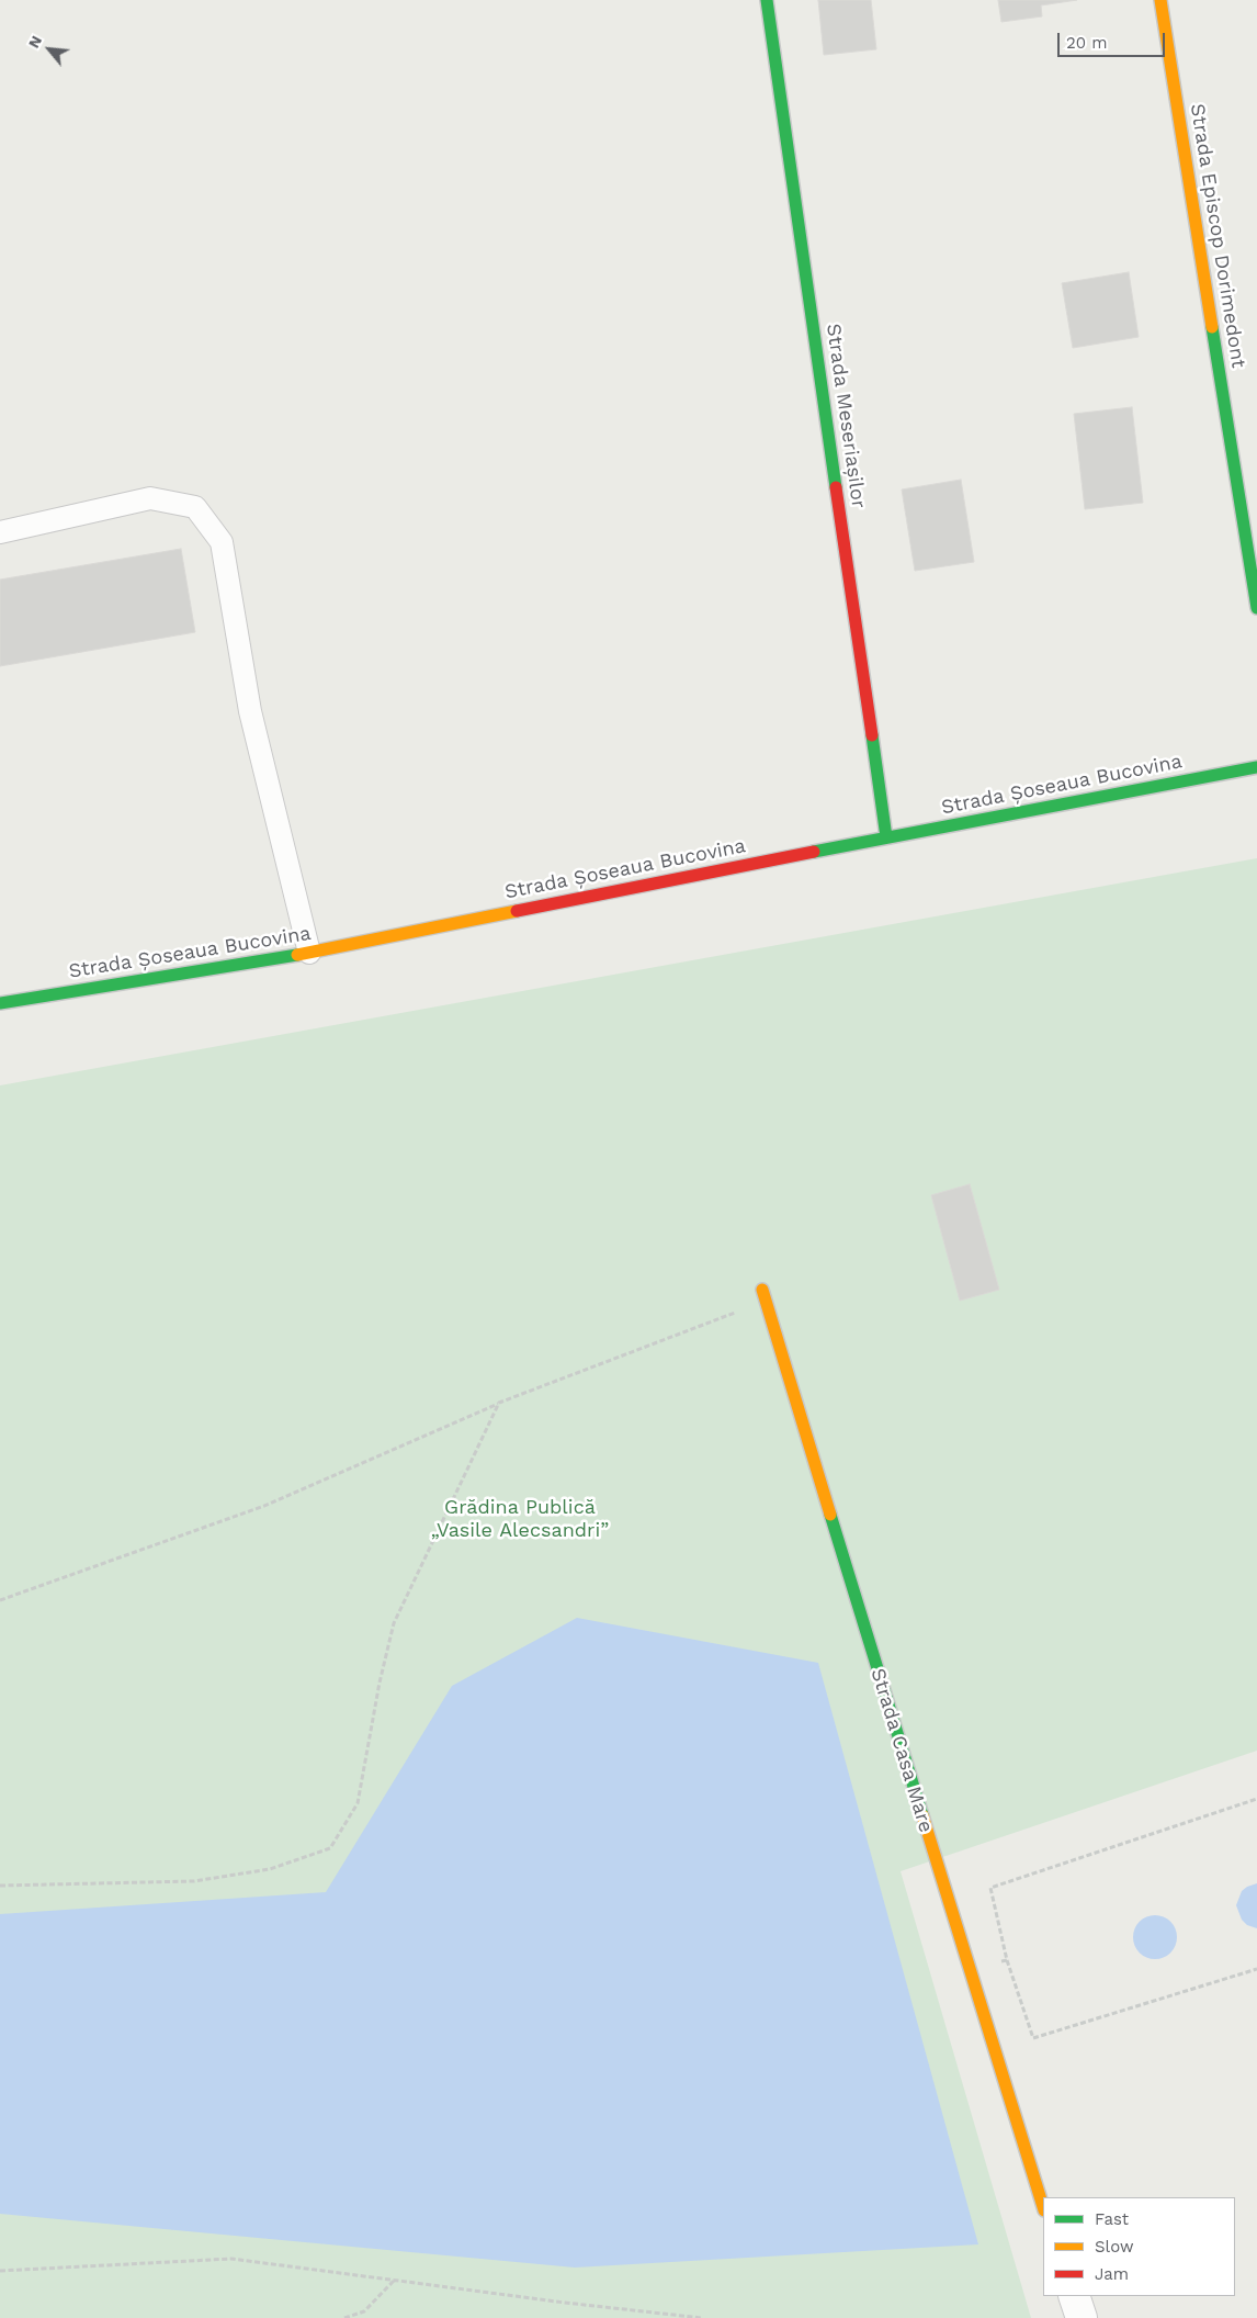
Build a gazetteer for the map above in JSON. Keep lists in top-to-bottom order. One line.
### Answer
{"streets":{"street":["Strada Episcop Dorimedont","Strada Meseriașilor","Strada Șoseaua Bucovina","Strada Casa Mare"]},"crossings":[["Strada Meseriașilor","Strada Șoseaua Bucovina"]],"parks":["Grădina Publică „Vasile Alecsandri”"],"legend":["Fast","Slow","Jam"],"scale_bar":"20 m","north":"top left"}
